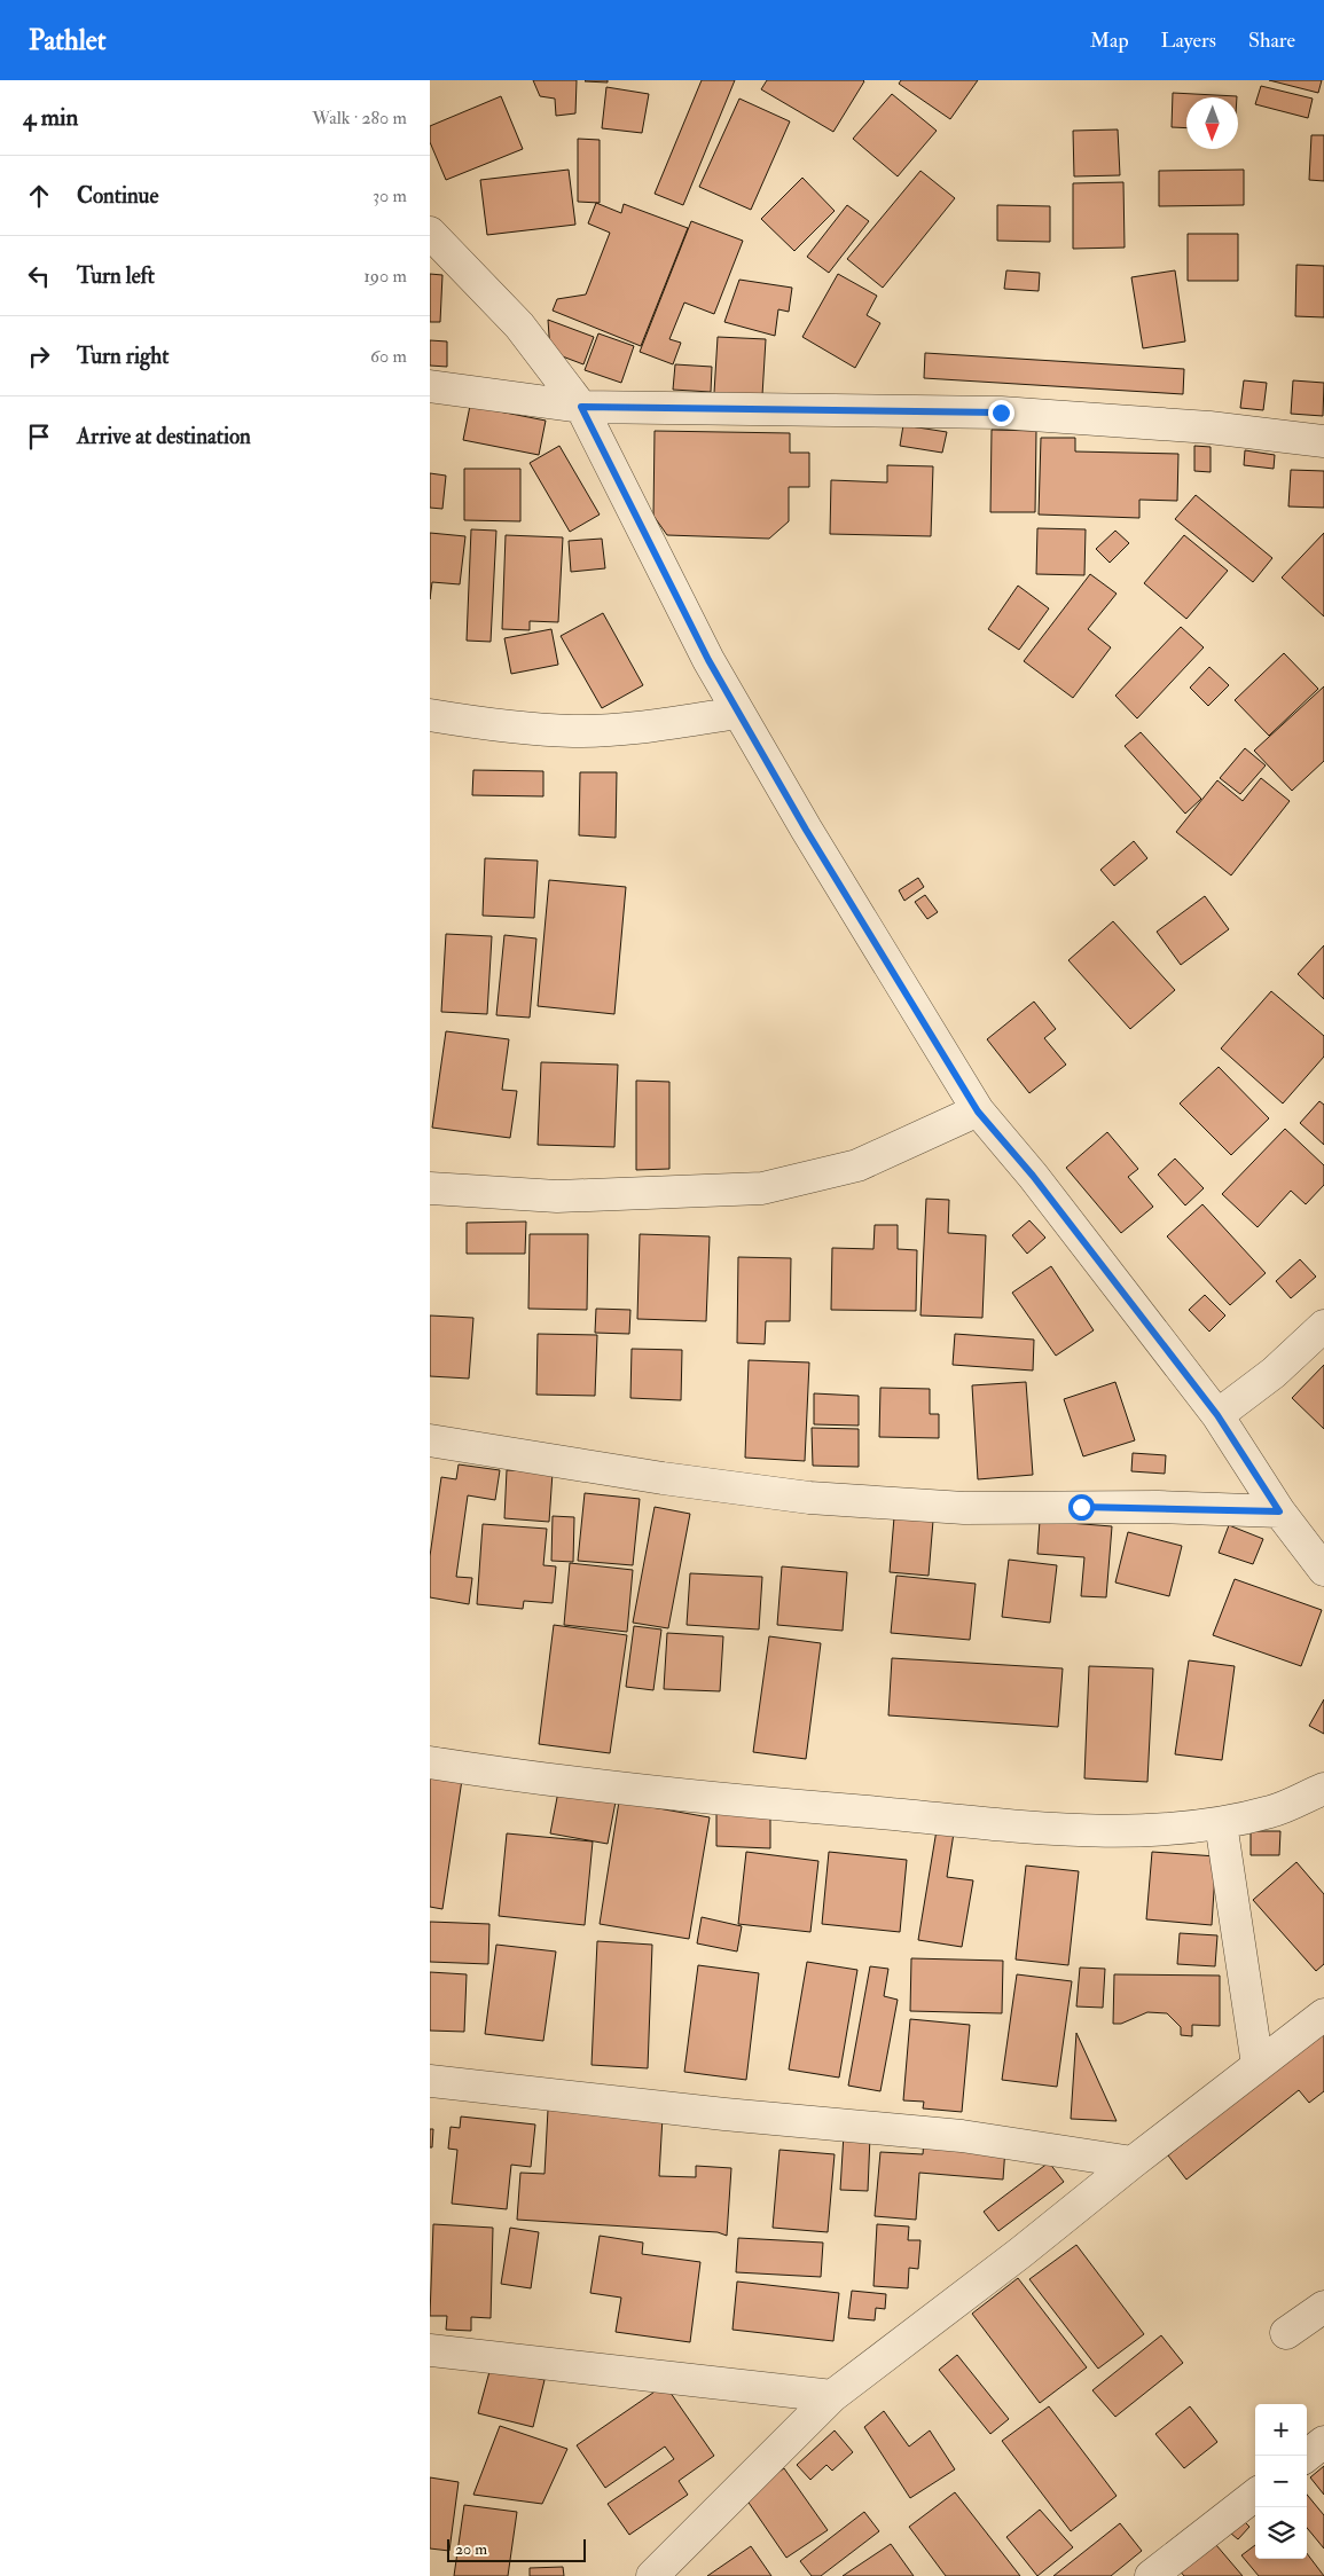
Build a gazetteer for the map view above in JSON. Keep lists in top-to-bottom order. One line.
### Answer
{"scale_bar":"20 m","north":"bottom","page":{"header":"Pathlet","nav":["Map","Layers","Share"],"heading":["4 min","Walk · 280 m"],"list":[["Continue","30 m"],["Turn left","190 m"],["Turn right","60 m"],"Arrive at destination"],"map_buttons":["+","−"],"scale":"20 m"}}
